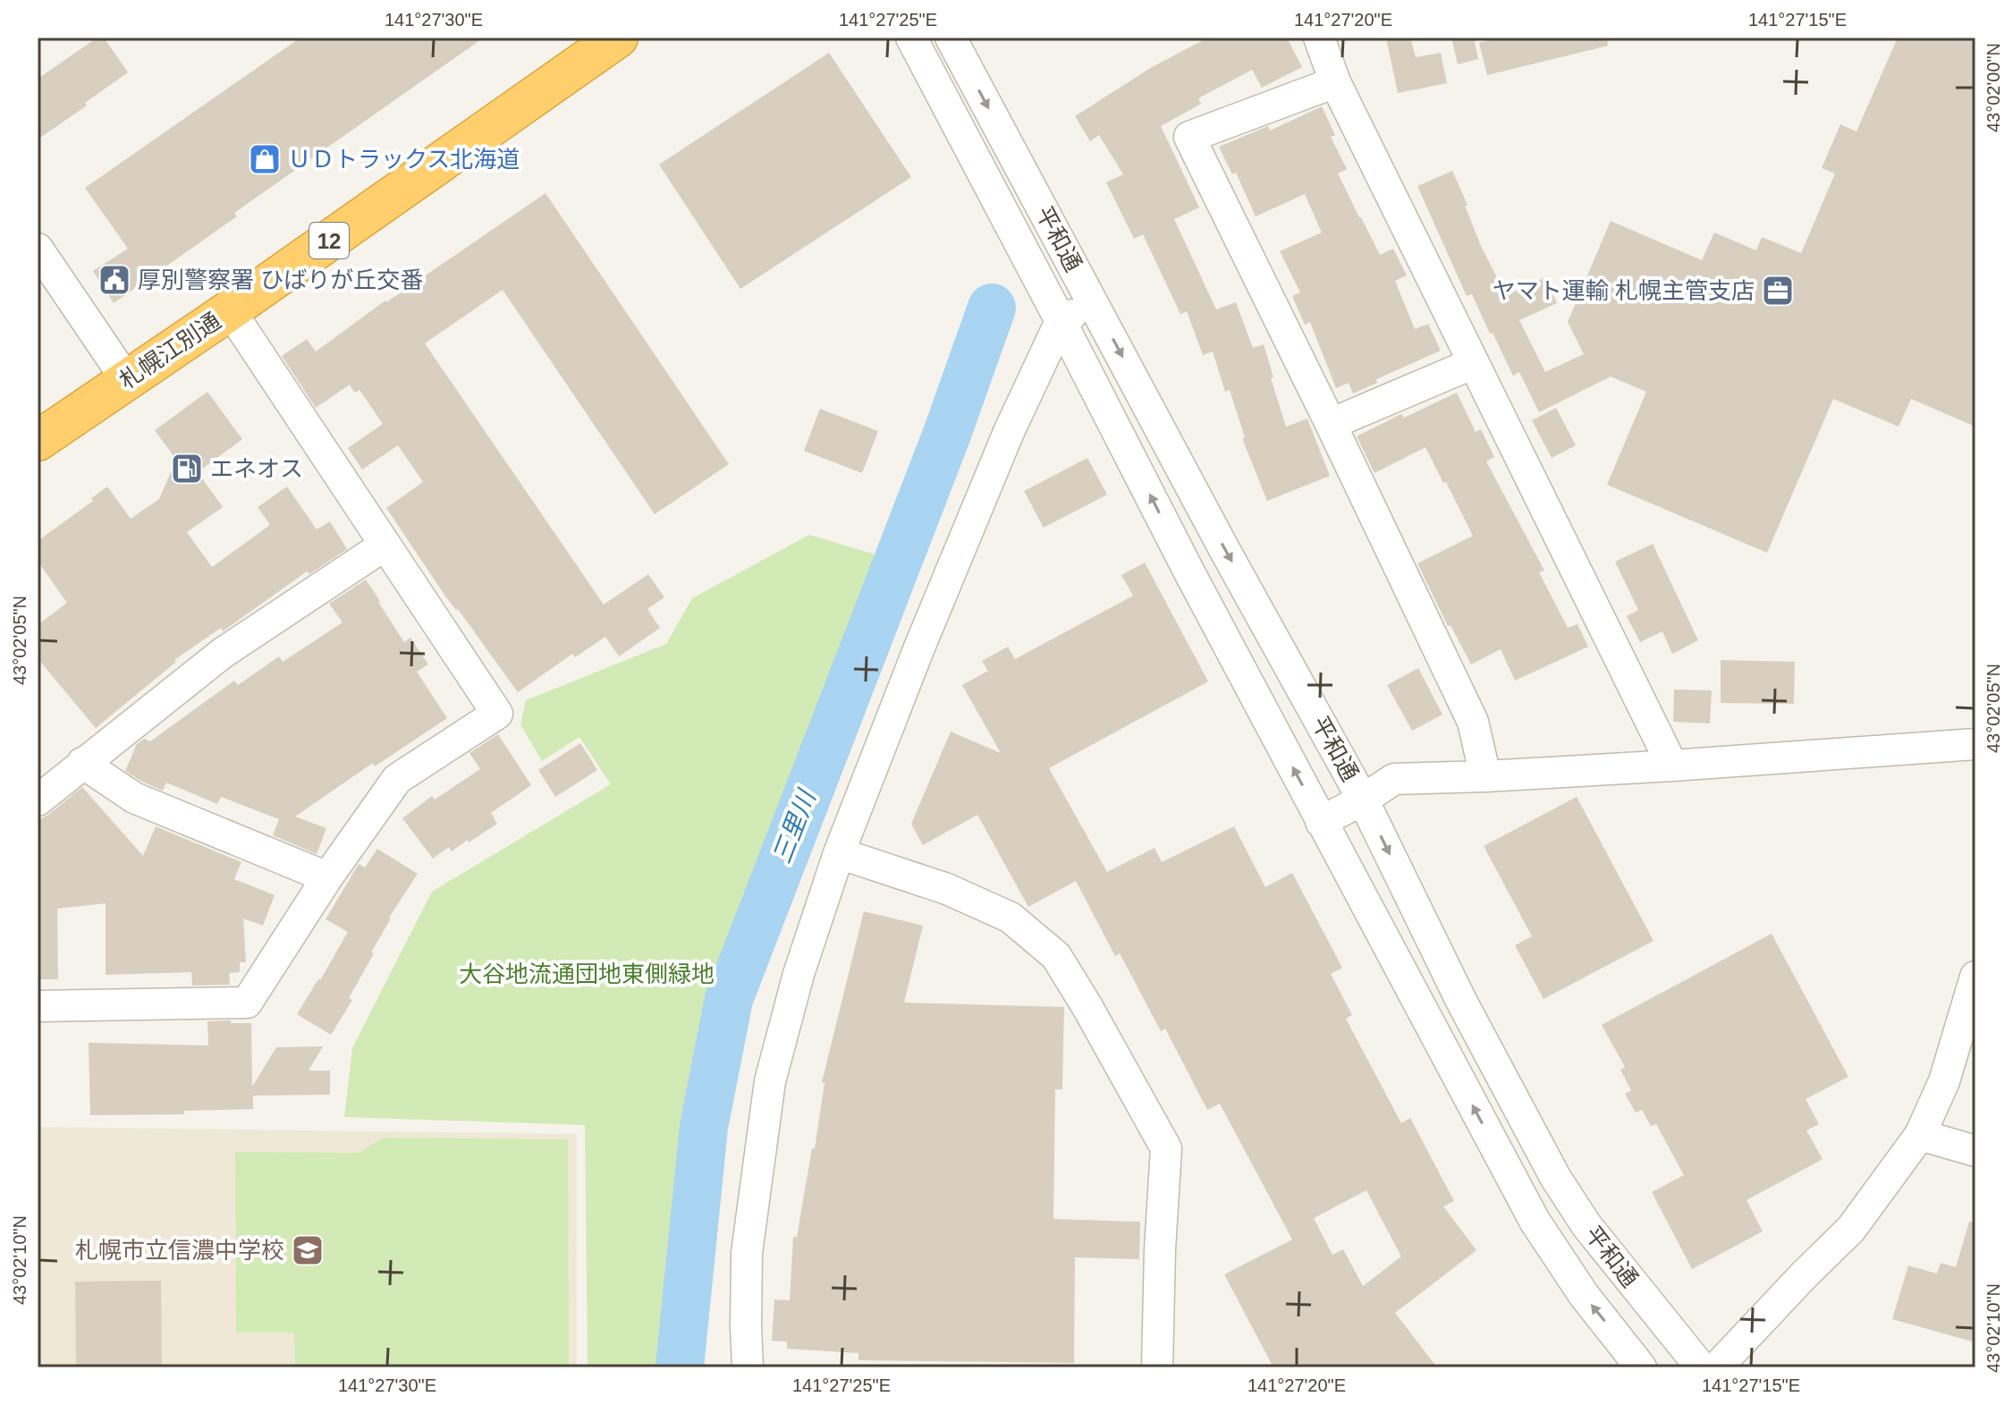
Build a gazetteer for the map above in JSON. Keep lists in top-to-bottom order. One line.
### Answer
{"streets":{"highway":["12","札幌江別通"],"street":["平和通"]},"water":["三里川"],"parks":["大谷地流通団地東側緑地"],"places":{"shop":["ＵＤトラックス北海道"],"public building":["厚別警察署 ひばりが丘交番"],"office":["ヤマト運輸 札幌主管支店"],"fuel station":["エネオス"],"school or university":["札幌市立信濃中学校"]},"coordinates":["141°27'30\"E","141°27'25\"E","141°27'20\"E","141°27'15\"E","43°02'00\"N","43°02'05\"N","43°02'10\"N"]}
